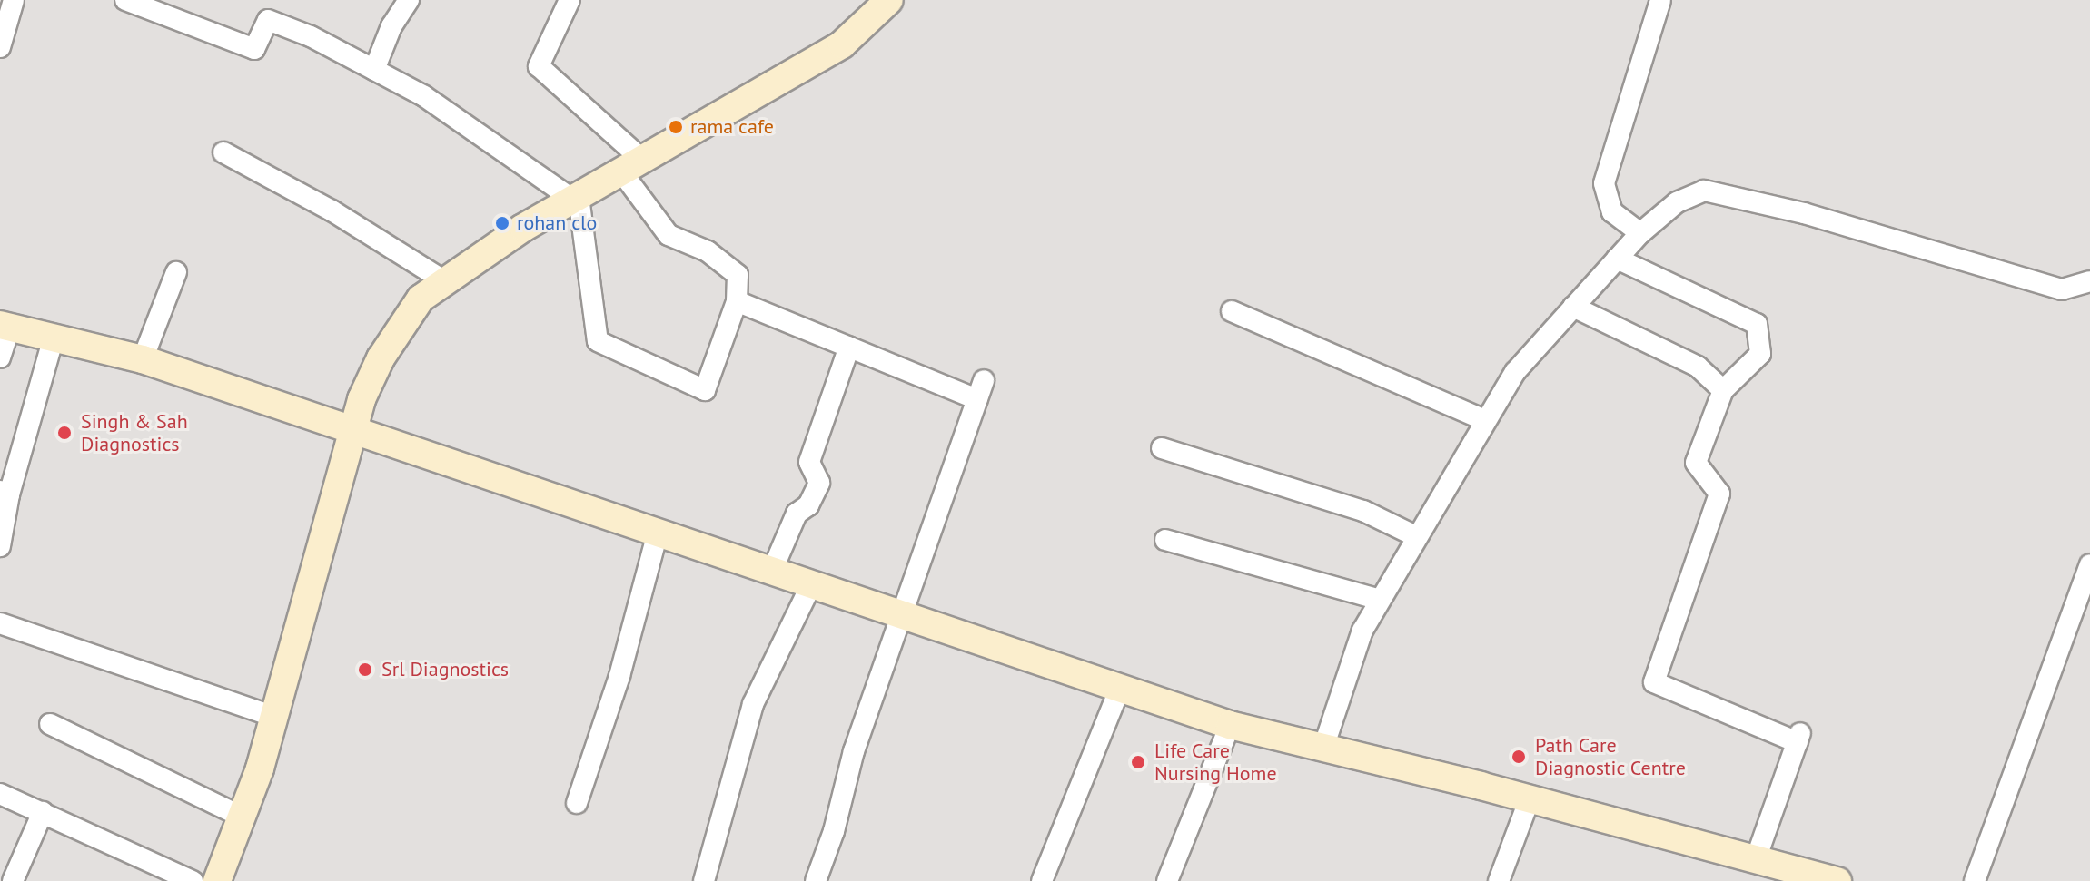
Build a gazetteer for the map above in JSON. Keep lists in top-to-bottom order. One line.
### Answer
{"places":["rama cafe","rohan clo","Singh & Sah Diagnostics","Srl Diagnostics","Path Care Diagnostic Centre","Life Care Nursing Home"]}
